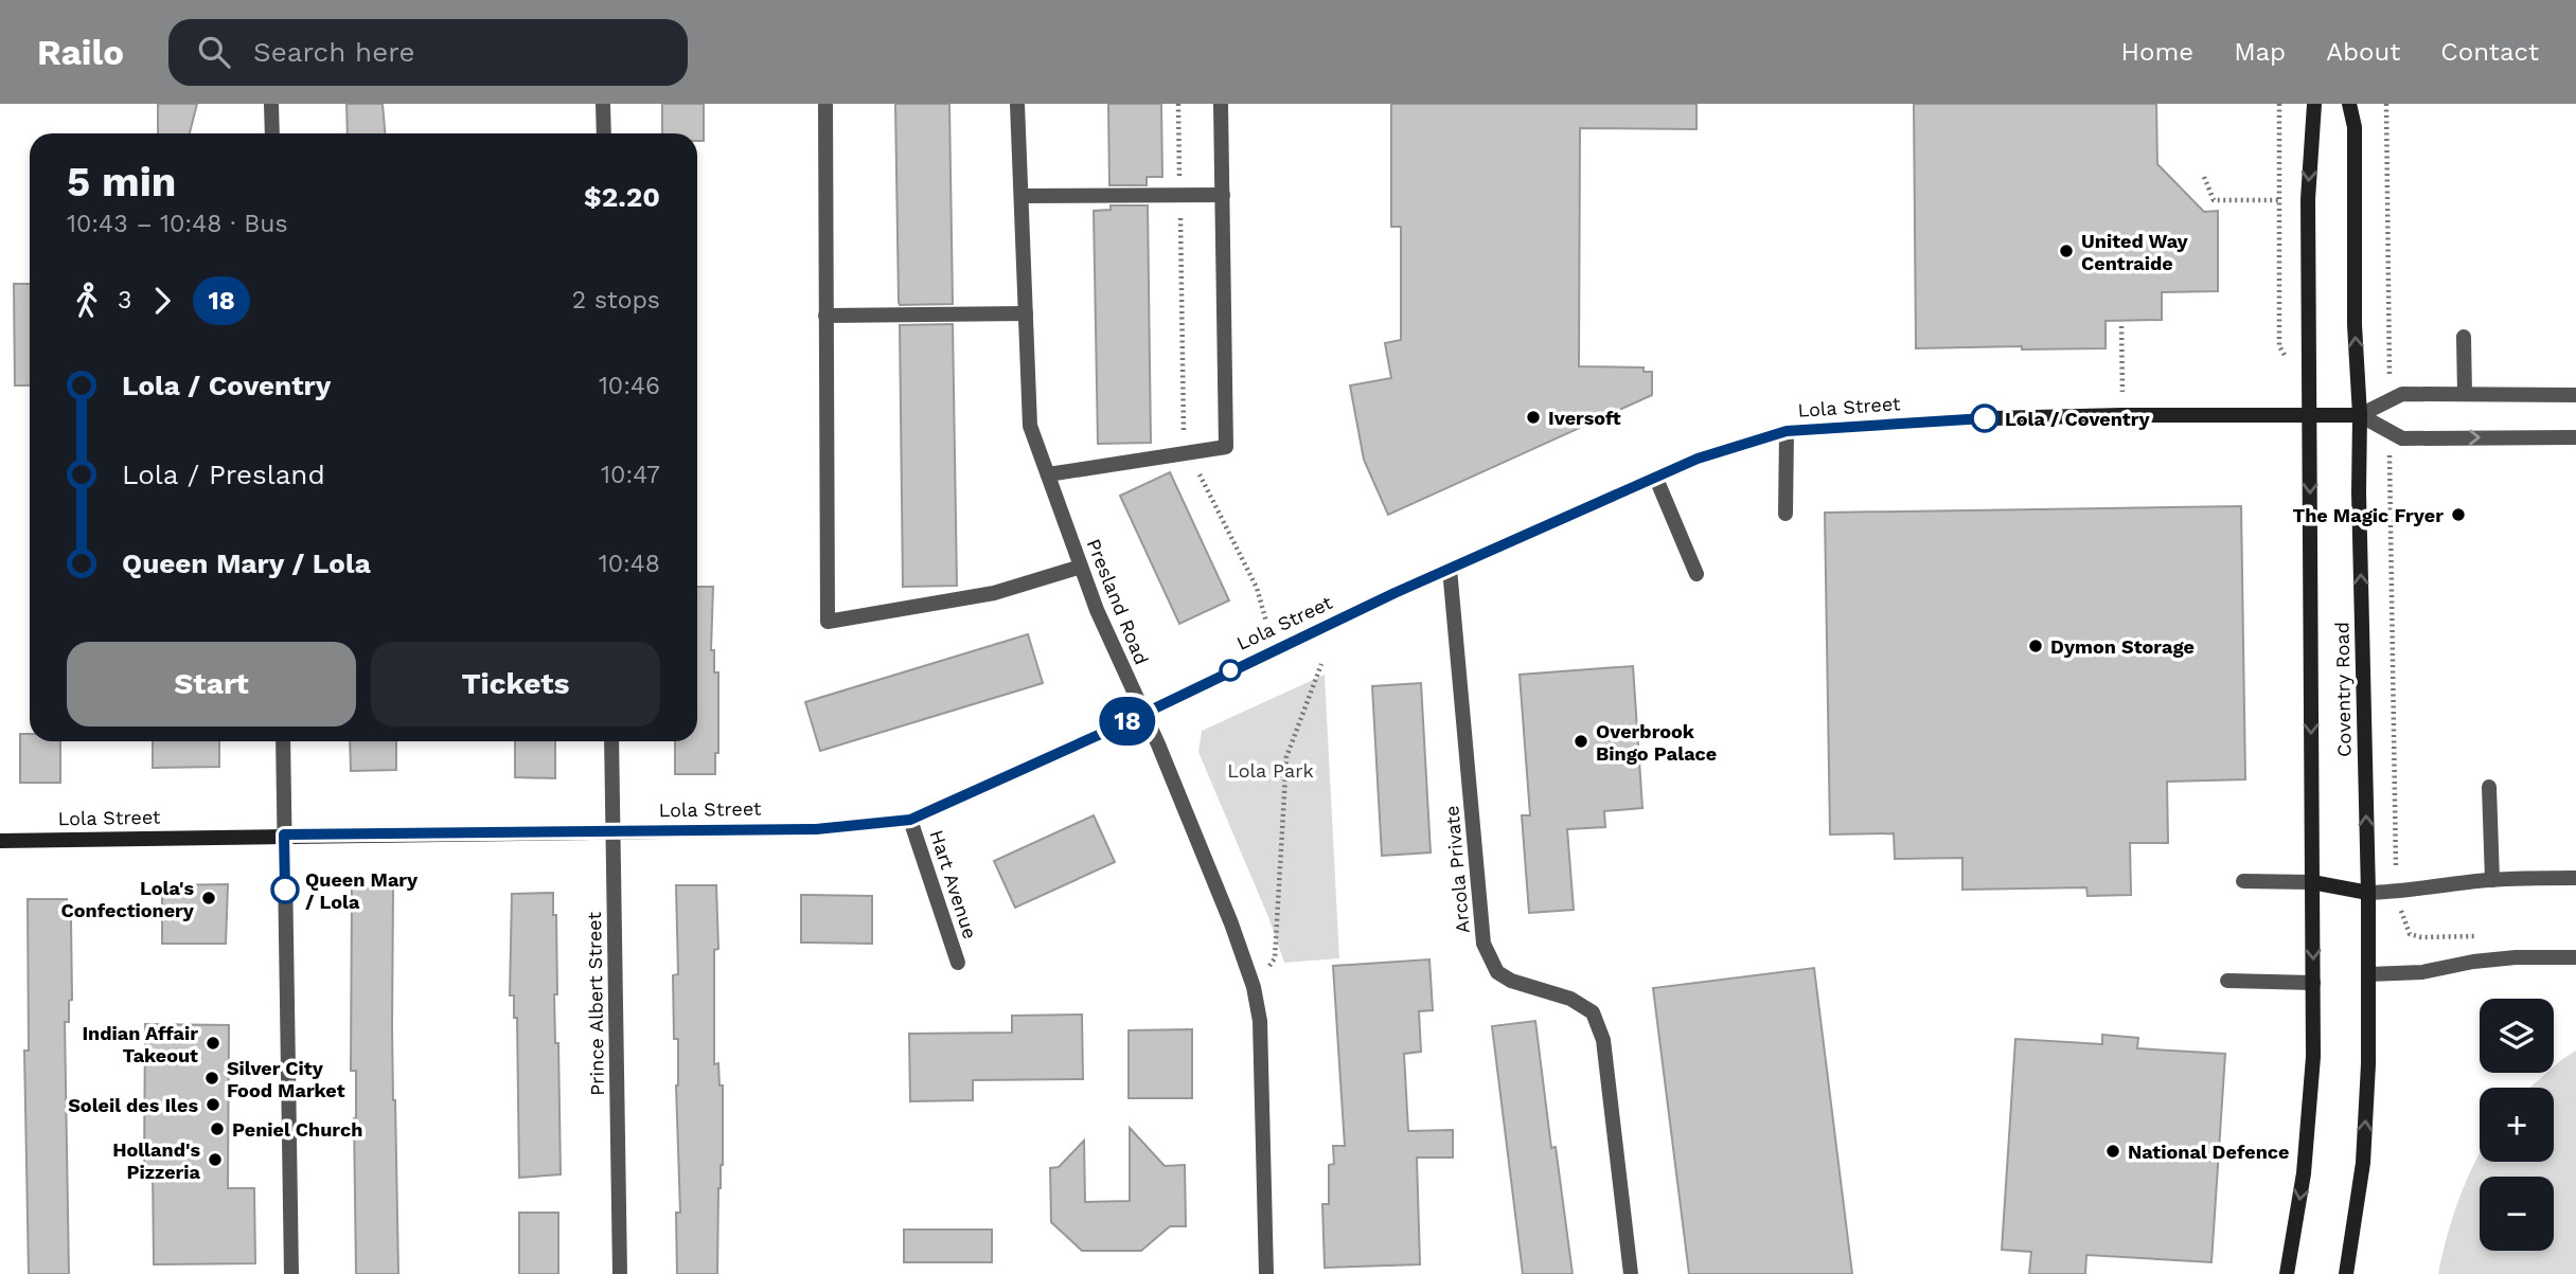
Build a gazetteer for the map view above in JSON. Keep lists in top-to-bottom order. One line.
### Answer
{"streets":{"street":["Lola Street","Presland Road","Coventry Road","Arcola Private","Hart Avenue","Prince Albert Street"]},"crossings":[["Lola Street","Presland Road"],["Lola Street","Coventry Road"],["Lola Street","Arcola Private"],["Lola Street","Hart Avenue"],["Lola Street","Prince Albert Street"]],"parks":["Lola Park"],"places":["United Way Centraide","Iversoft","Lola / Coventry","The Magic Fryer","Dymon Storage","Overbrook Bingo Palace","Queen Mary / Lola","Lola's Confectionery","Indian Affair Takeout","Silver City Food Market","Soleil des Iles","Peniel Church","National Defence","Holland's Pizzeria"],"lines":["bus line 18"],"page":{"header":"Railo","search":"Search here","nav":["Home","Map","About","Contact"],"on_map":"18","heading":["5 min","10:43 – 10:48 · Bus","$2.20"],"legs":["3","18","2 stops"],"list":[{"name":"Lola / Coventry","value":"10:46"},{"name":"Lola / Presland","value":"10:47"},{"name":"Queen Mary / Lola","value":"10:48"}],"buttons":["Start","Tickets"],"map_buttons":["+","−"]}}
